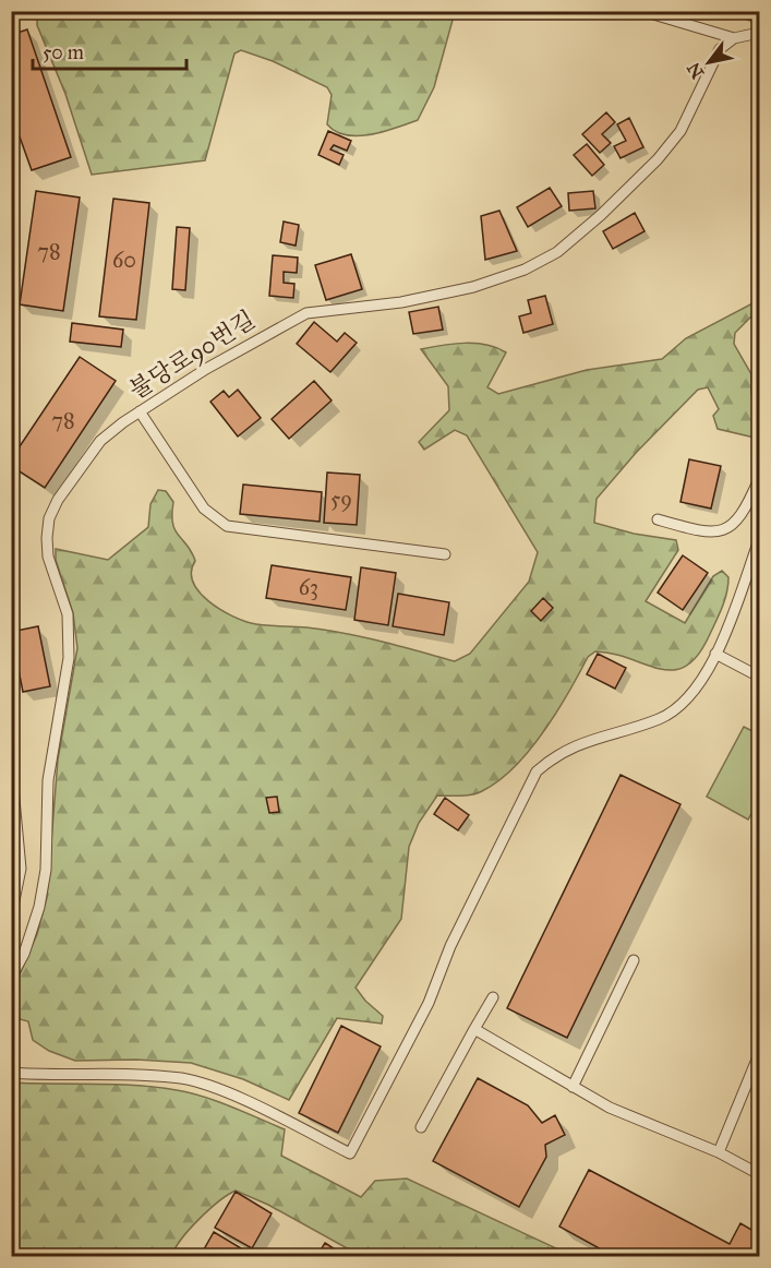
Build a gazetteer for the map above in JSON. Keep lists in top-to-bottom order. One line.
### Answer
{"streets":{"lane":["불당로90번길"]},"house_numbers":["78","60","78","59","63"],"scale_bar":"50 m","north":"bottom left"}
